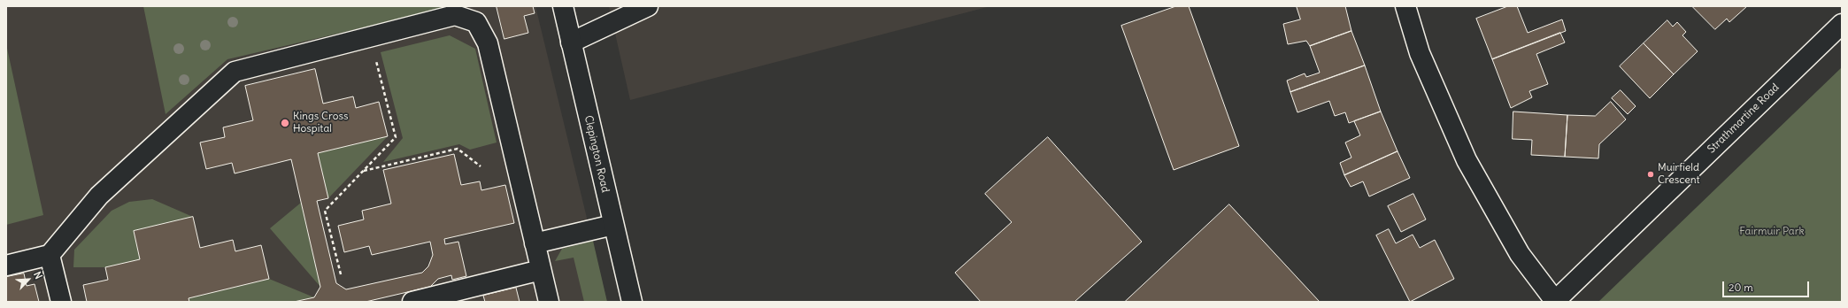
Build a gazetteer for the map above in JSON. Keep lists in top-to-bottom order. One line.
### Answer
{"streets":{"street":["Strathmartine Road","Clepington Road"]},"parks":["Fairmuir Park"],"places":["Kings Cross Hospital","Muirfield Crescent"],"scale_bar":"20 m","north":"top right"}
